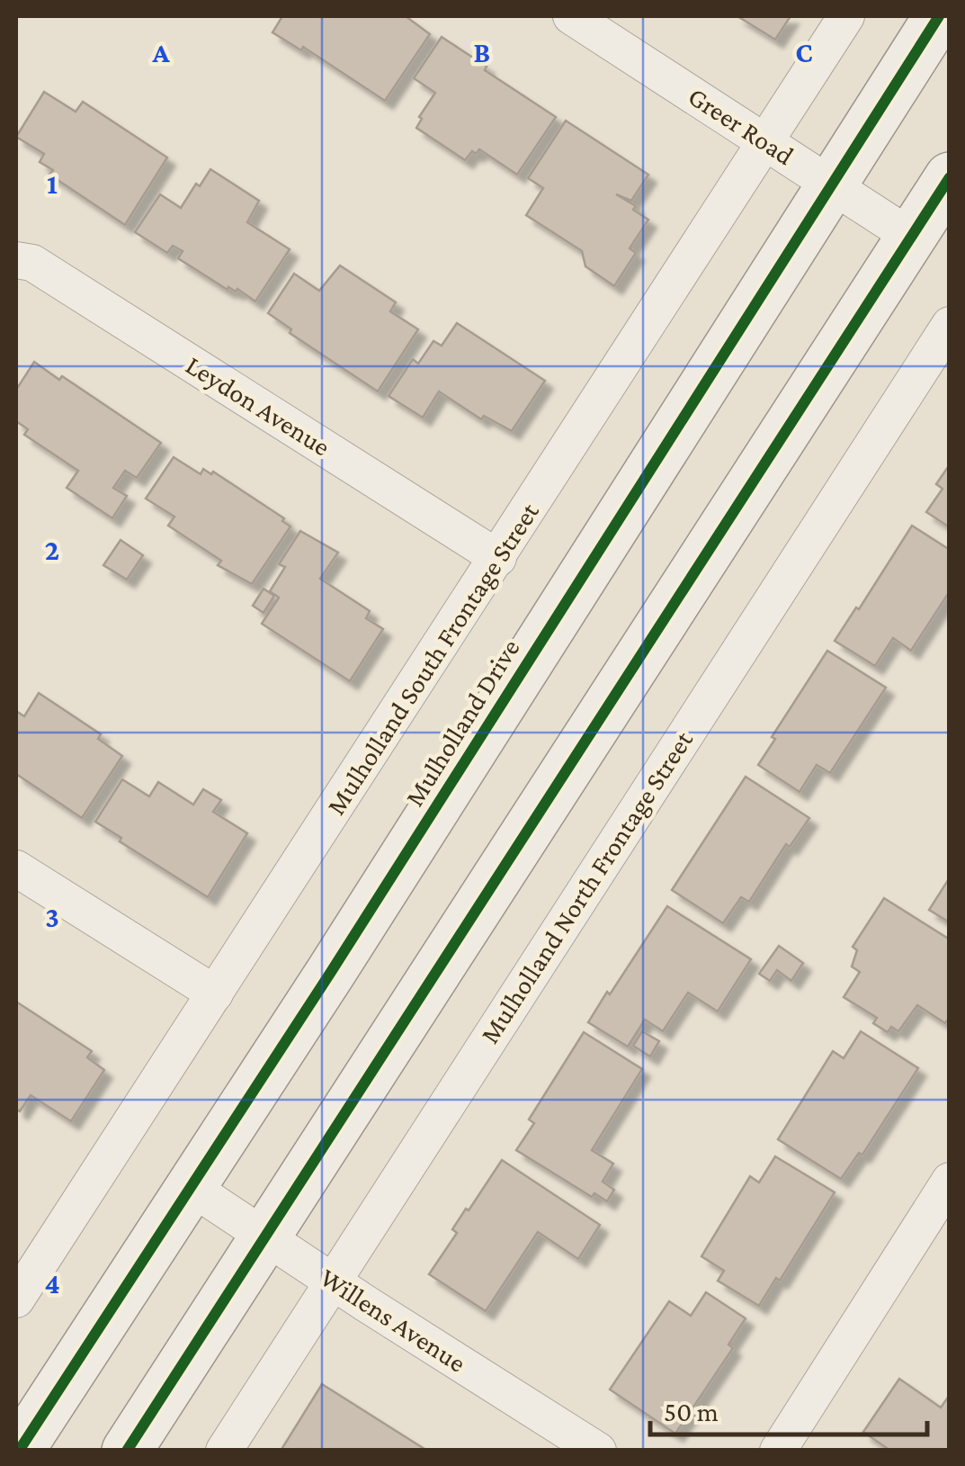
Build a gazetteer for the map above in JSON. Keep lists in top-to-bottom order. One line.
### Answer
{"streets":{"main road":["Mulholland Drive"],"street":["Greer Road","Leydon Avenue","Mulholland South Frontage Street","Mulholland North Frontage Street","Willens Avenue"]},"crossings":[["Greer Road","Mulholland South Frontage Street"],["Greer Road","Mulholland Drive"],["Leydon Avenue","Mulholland South Frontage Street"],["Mulholland Drive","Willens Avenue"],["Mulholland North Frontage Street","Willens Avenue"]],"scale_bar":"50 m","grid":{"columns":["A","B","C"],"rows":["1","2","3","4"]}}
